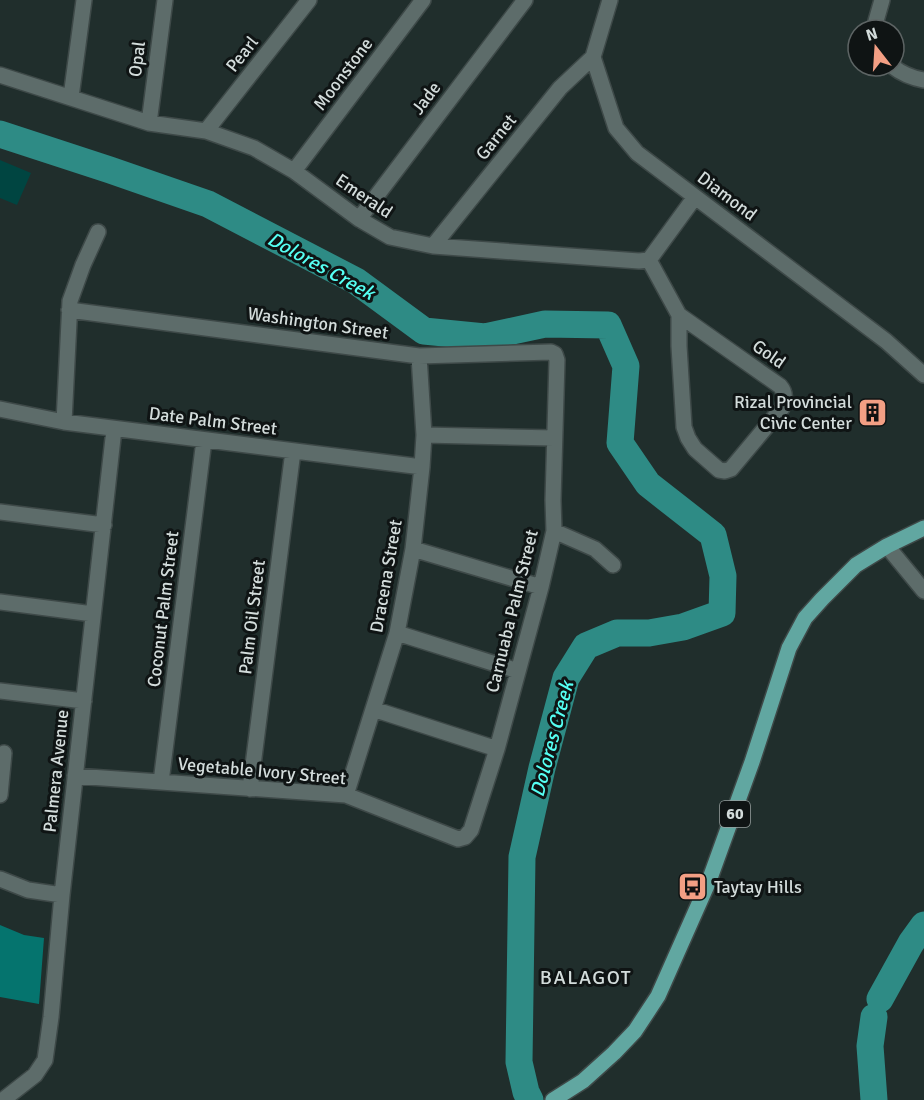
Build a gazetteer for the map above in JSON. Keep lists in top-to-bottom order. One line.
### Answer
{"streets":{"main road":["60"],"street":["Pearl","Opal","Moonstone","Jade","Garnet","Emerald","Diamond","Washington Street","Gold","Date Palm Street","Dracena Street","Coconut Palm Street","Carnuaba Palm Street","Palm Oil Street","Palmera Avenue","Vegetable Ivory Street"]},"crossings":[["Pearl","Emerald"],["Opal","Emerald"],["Moonstone","Emerald"],["Jade","Emerald"],["Garnet","Emerald"],["Garnet","Diamond"],["Emerald","Gold"],["Washington Street","Dracena Street"],["Washington Street","Carnuaba Palm Street"],["Date Palm Street","Dracena Street"],["Date Palm Street","Coconut Palm Street"],["Date Palm Street","Palm Oil Street"],["Date Palm Street","Palmera Avenue"],["Dracena Street","Vegetable Ivory Street"],["Coconut Palm Street","Vegetable Ivory Street"],["Carnuaba Palm Street","Vegetable Ivory Street"],["Palm Oil Street","Vegetable Ivory Street"],["Palmera Avenue","Vegetable Ivory Street"]],"districts":["BALAGOT"],"water":["Dolores Creek"],"places":{"building":["Rizal Provincial Civic Center"],"bus stop":["Taytay Hills"]},"north":"top"}
